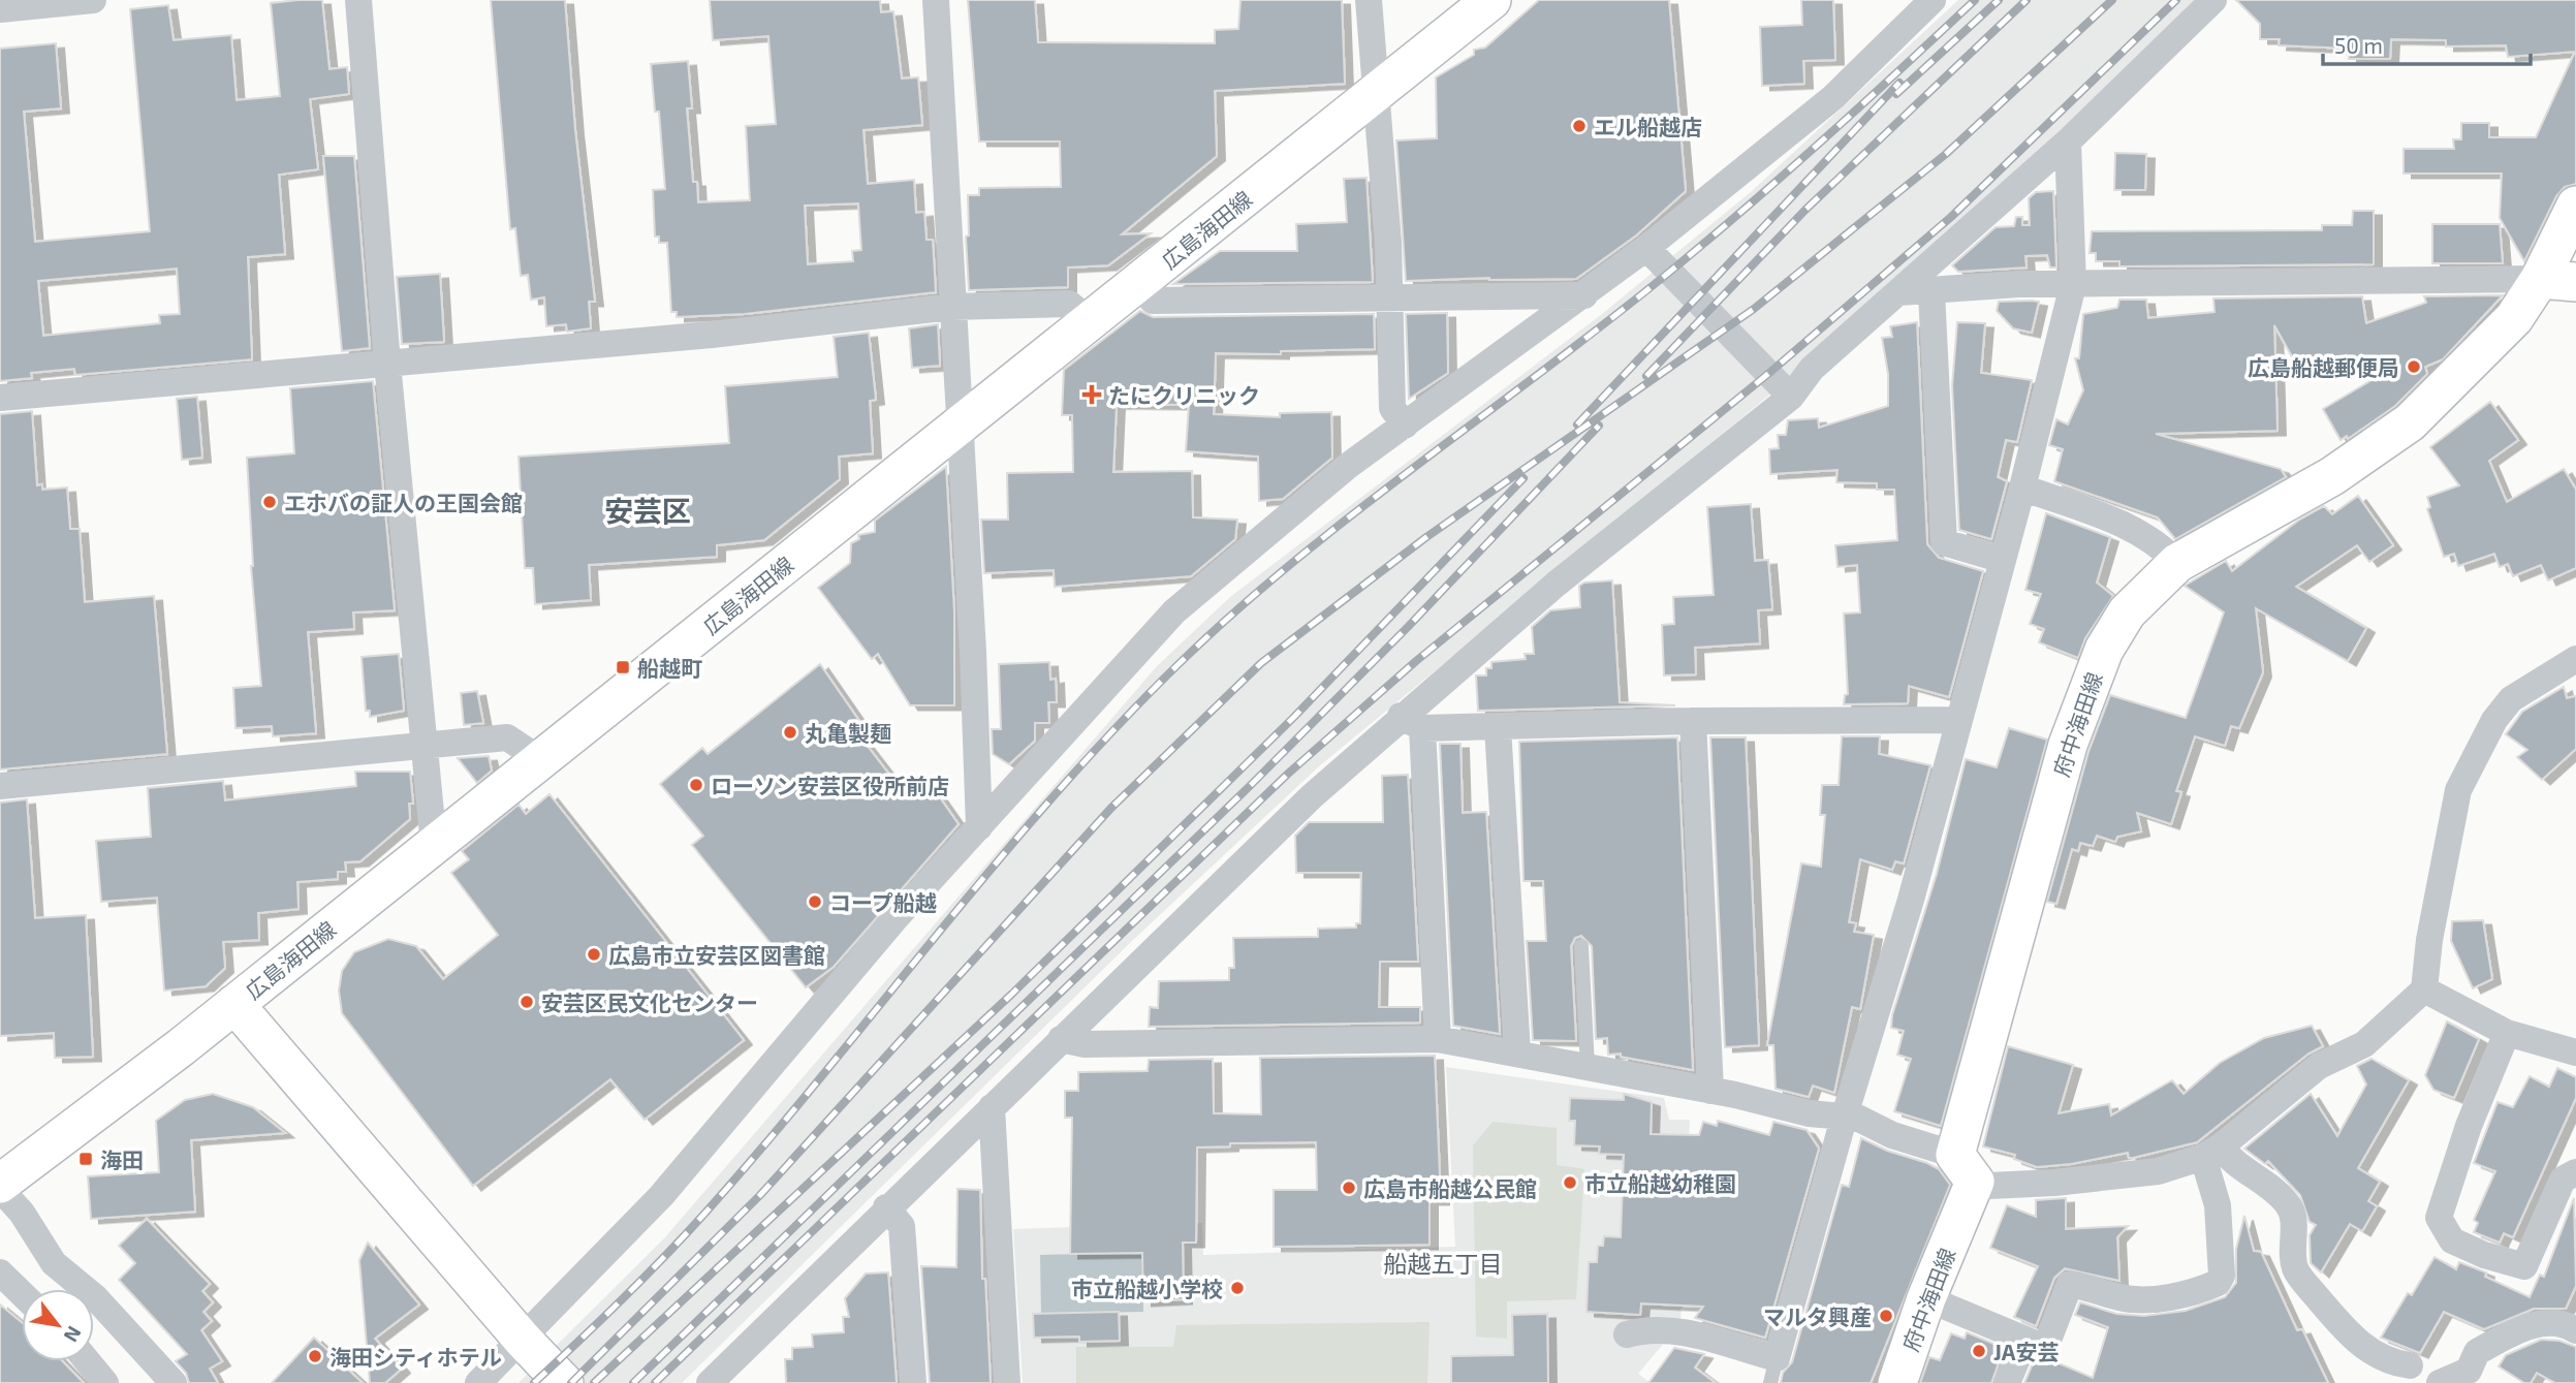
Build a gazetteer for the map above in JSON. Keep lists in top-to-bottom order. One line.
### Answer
{"streets":{"main road":["広島海田線","府中海田線"]},"districts":["安芸区","船越五丁目"],"places":{"other":["エル船越店","広島船越郵便局","エホバの証人の王国会館","丸亀製麺","ローソン安芸区役所前店","コープ船越","広島市立安芸区図書館","安芸区民文化センター","市立船越幼稚園","広島市船越公民館","市立船越小学校","マルタ興産","JA安芸","海田シティホテル"],"health":["たにクリニック"],"transit":["船越町","海田"]},"scale_bar":"50 m","north":"bottom right"}
